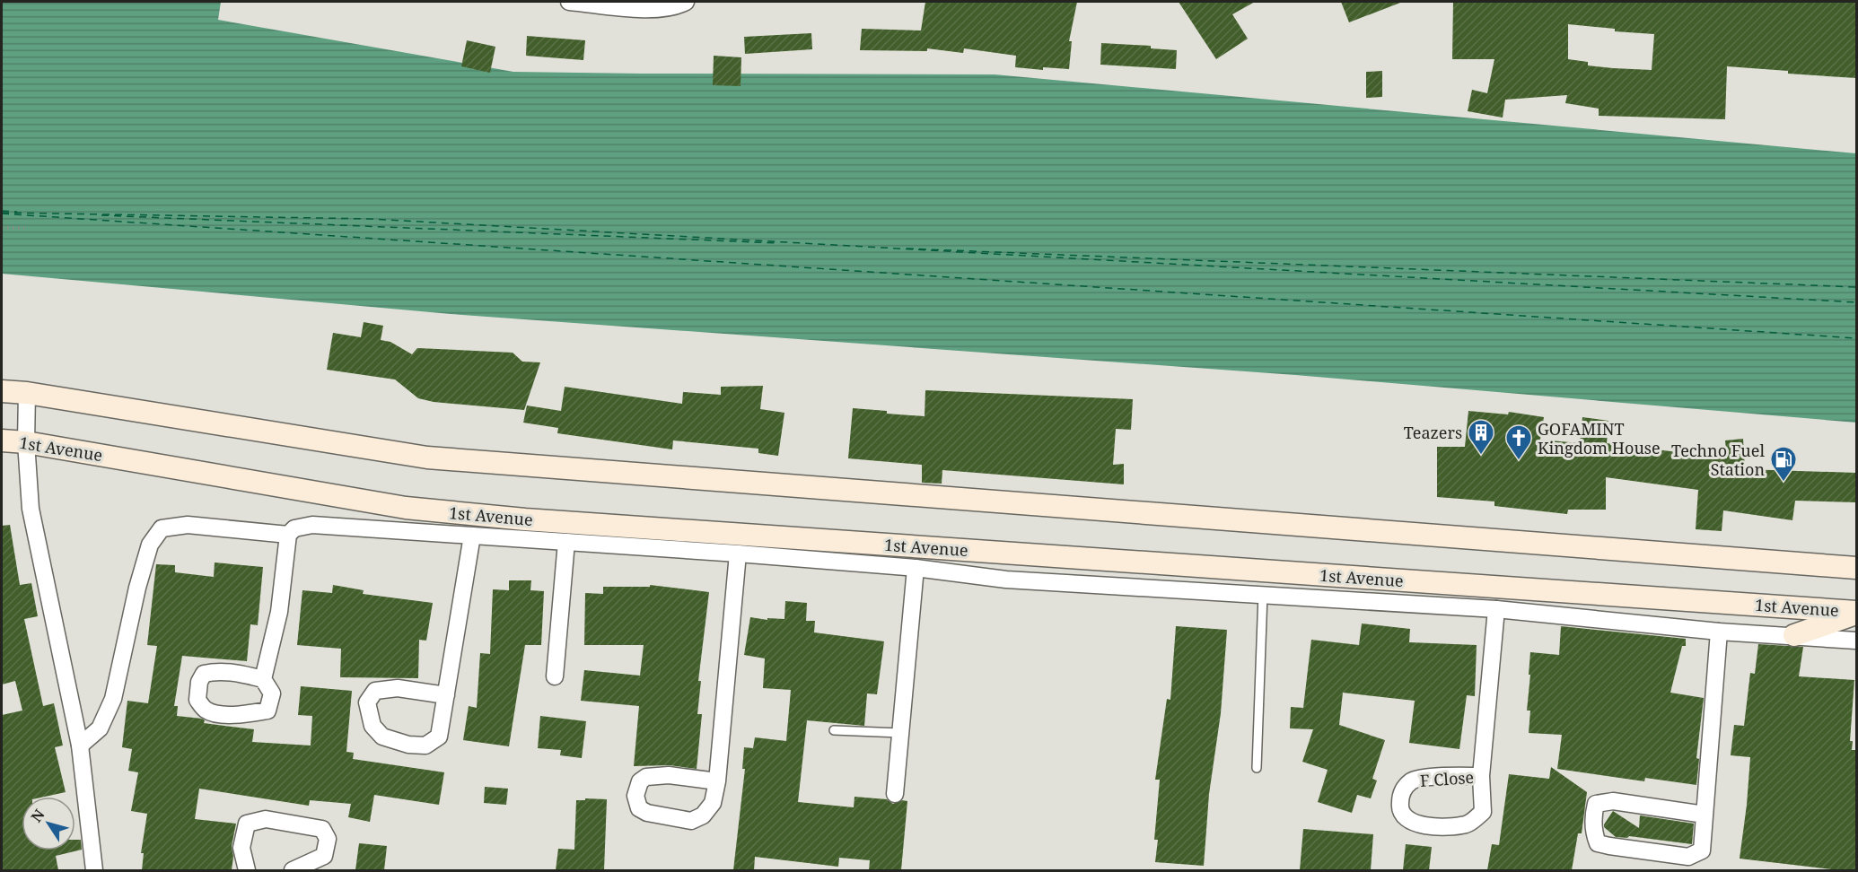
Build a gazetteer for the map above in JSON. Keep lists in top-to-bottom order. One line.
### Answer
{"streets":{"main road":["1st Avenue"],"street":["F Close"]},"places":{"building":["Teazers"],"church":["GOFAMINT Kingdom House"],"fuel station":["Techno Fuel Station"]},"north":"top left"}
